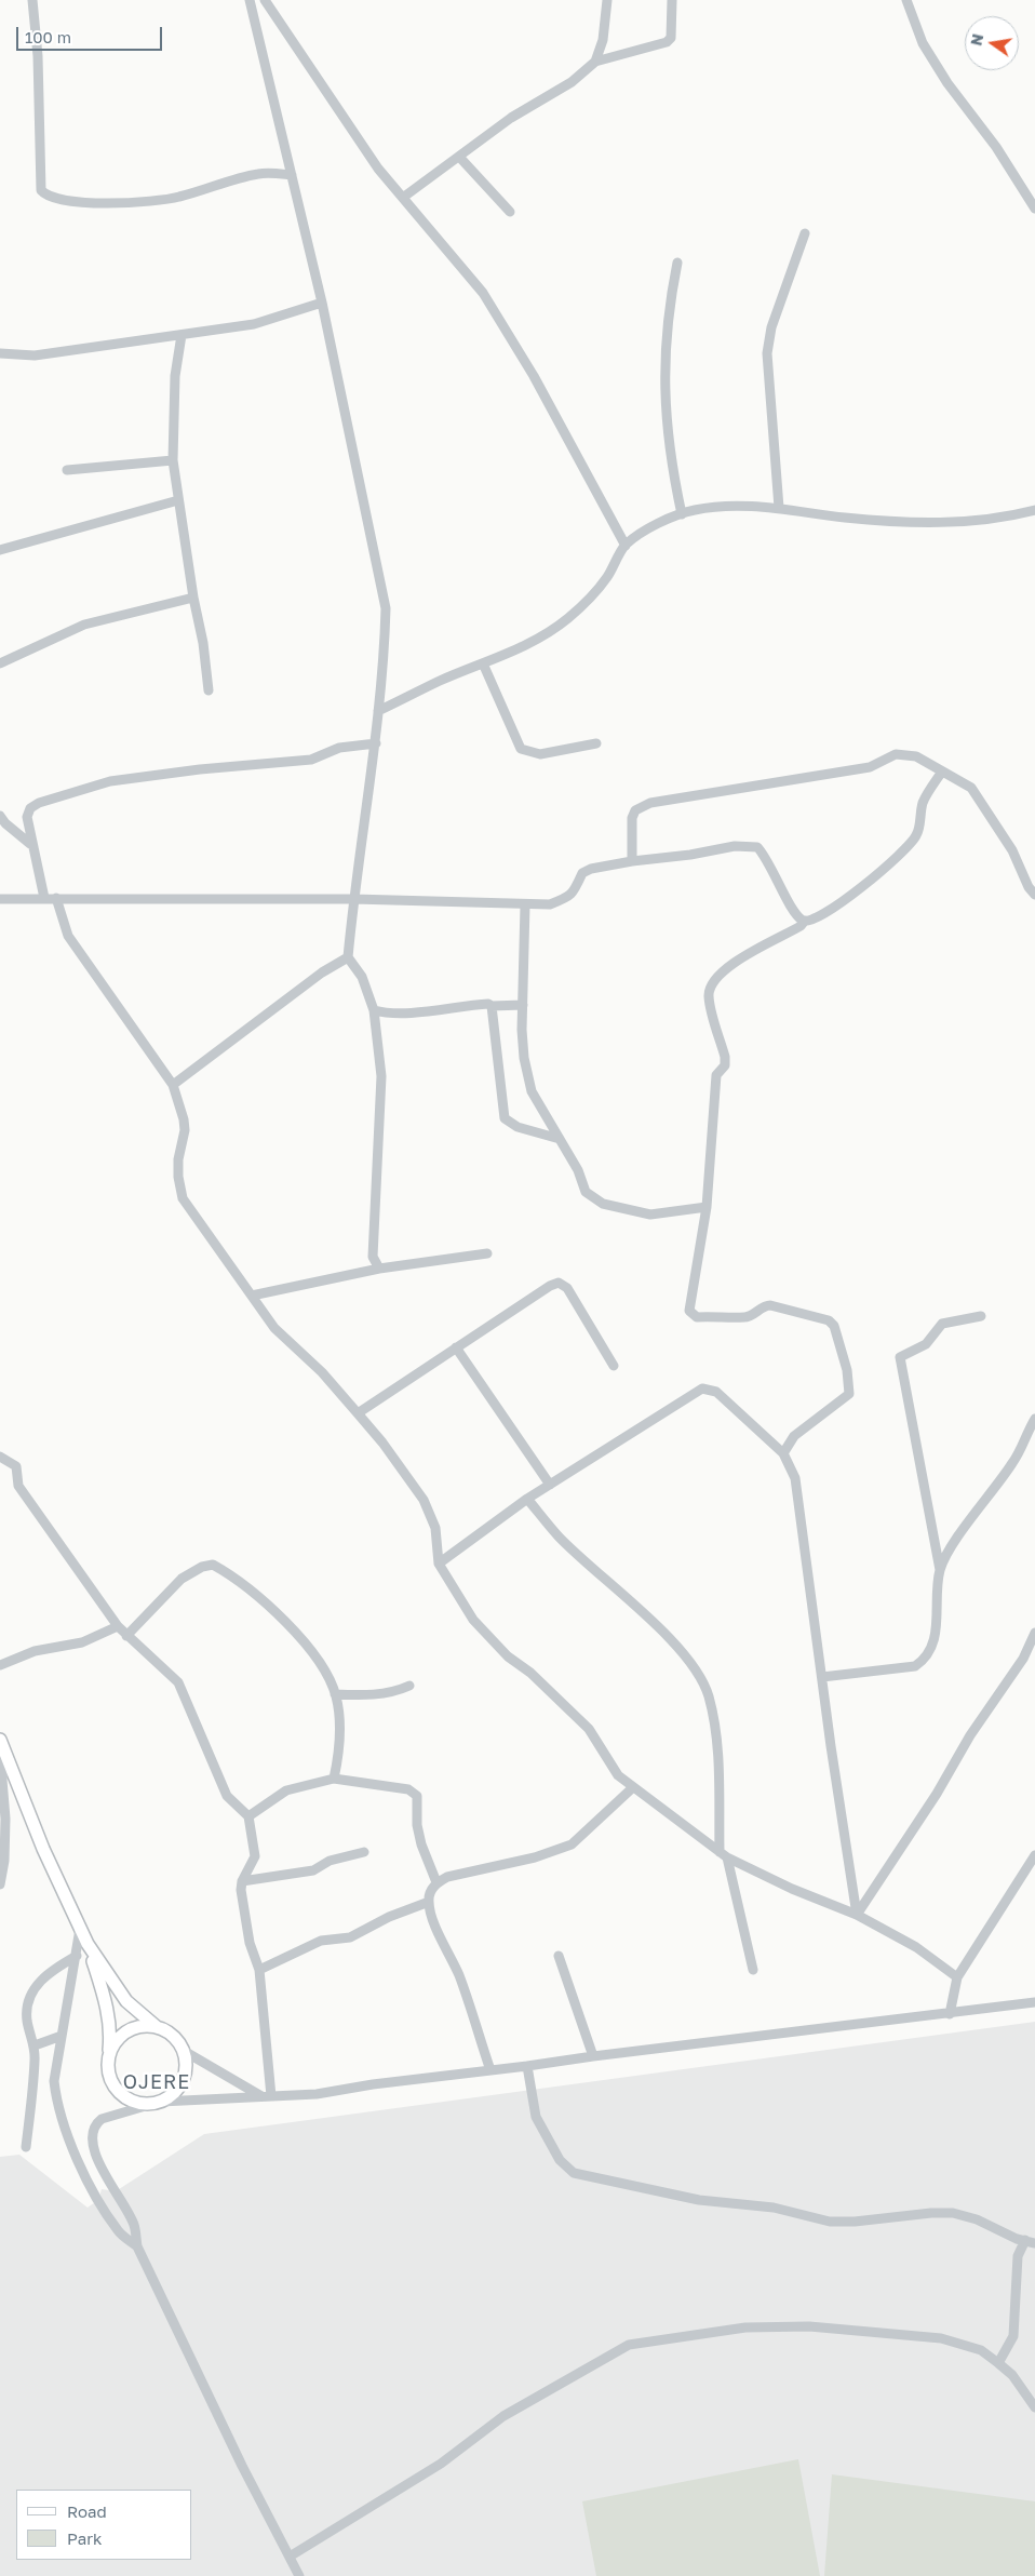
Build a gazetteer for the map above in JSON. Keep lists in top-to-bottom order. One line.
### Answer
{"districts":["OJERE"],"legend":["Road","Park"],"scale_bar":"100 m","north":"left"}
